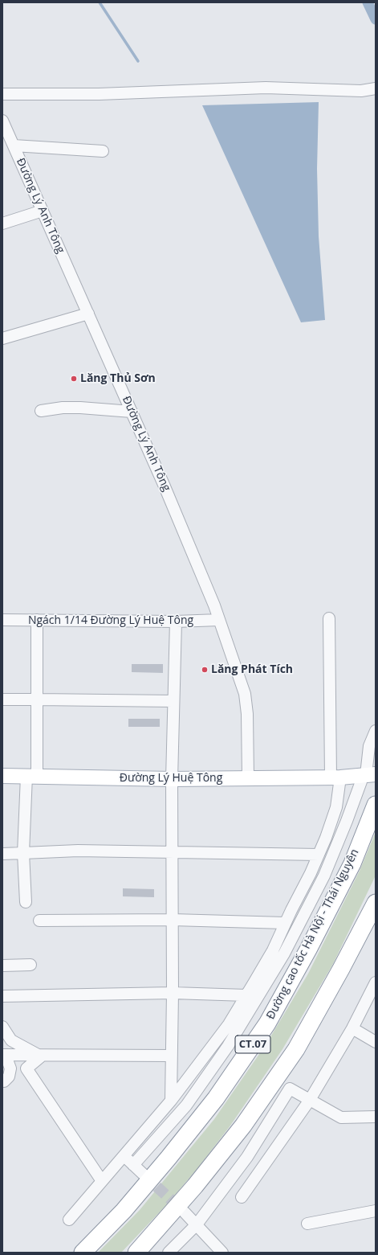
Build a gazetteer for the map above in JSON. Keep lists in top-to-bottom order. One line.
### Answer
{"streets":{"highway":["Đường cao tốc Hà Nội - Thái Nguyên","CT.07"],"main road":["Đường Lý Huệ Tông"],"street":["Đường Lý Anh Tông","Ngách 1/14 Đường Lý Huệ Tông"]},"crossings":[["Đường Lý Anh Tông","Ngách 1/14 Đường Lý Huệ Tông"],["Đường Lý Anh Tông","Đường Lý Huệ Tông"]],"places":["Lăng Thủ Sơn","Lăng Phát Tích"]}
